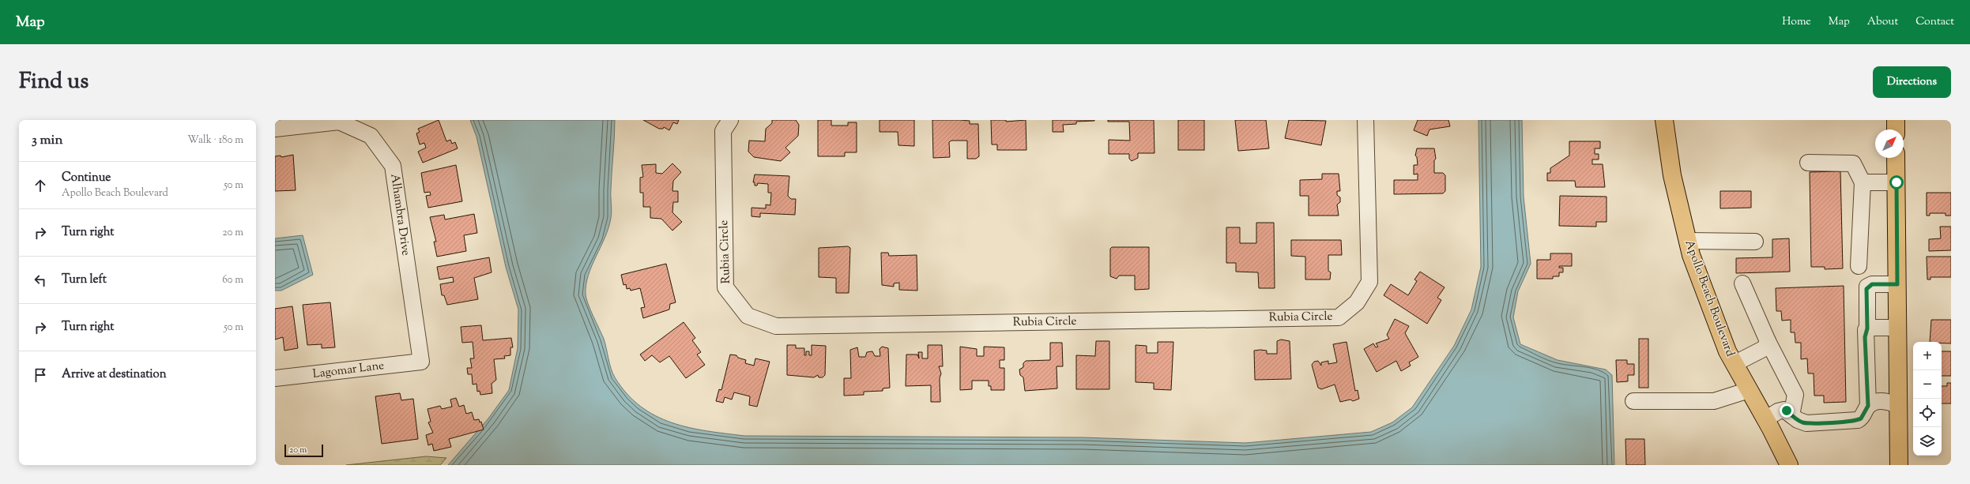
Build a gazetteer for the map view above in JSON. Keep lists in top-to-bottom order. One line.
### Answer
{"streets":{"main road":["Apollo Beach Boulevard"],"street":["Alhambra Drive","Rubia Circle","Lagomar Lane"]},"crossings":[["Alhambra Drive","Lagomar Lane"]],"scale_bar":"20 m","north":"top right","page":{"header":"Map","nav":["Home","Map","About","Contact"],"title":"Find us","buttons":"Directions","heading":["3 min","Walk · 180 m"],"list":[["Continue","Apollo Beach Boulevard","50 m"],["Turn right","20 m"],["Turn left","60 m"],["Turn right","50 m"],"Arrive at destination"],"map_buttons":["+","−"],"scale":"20 m"}}
